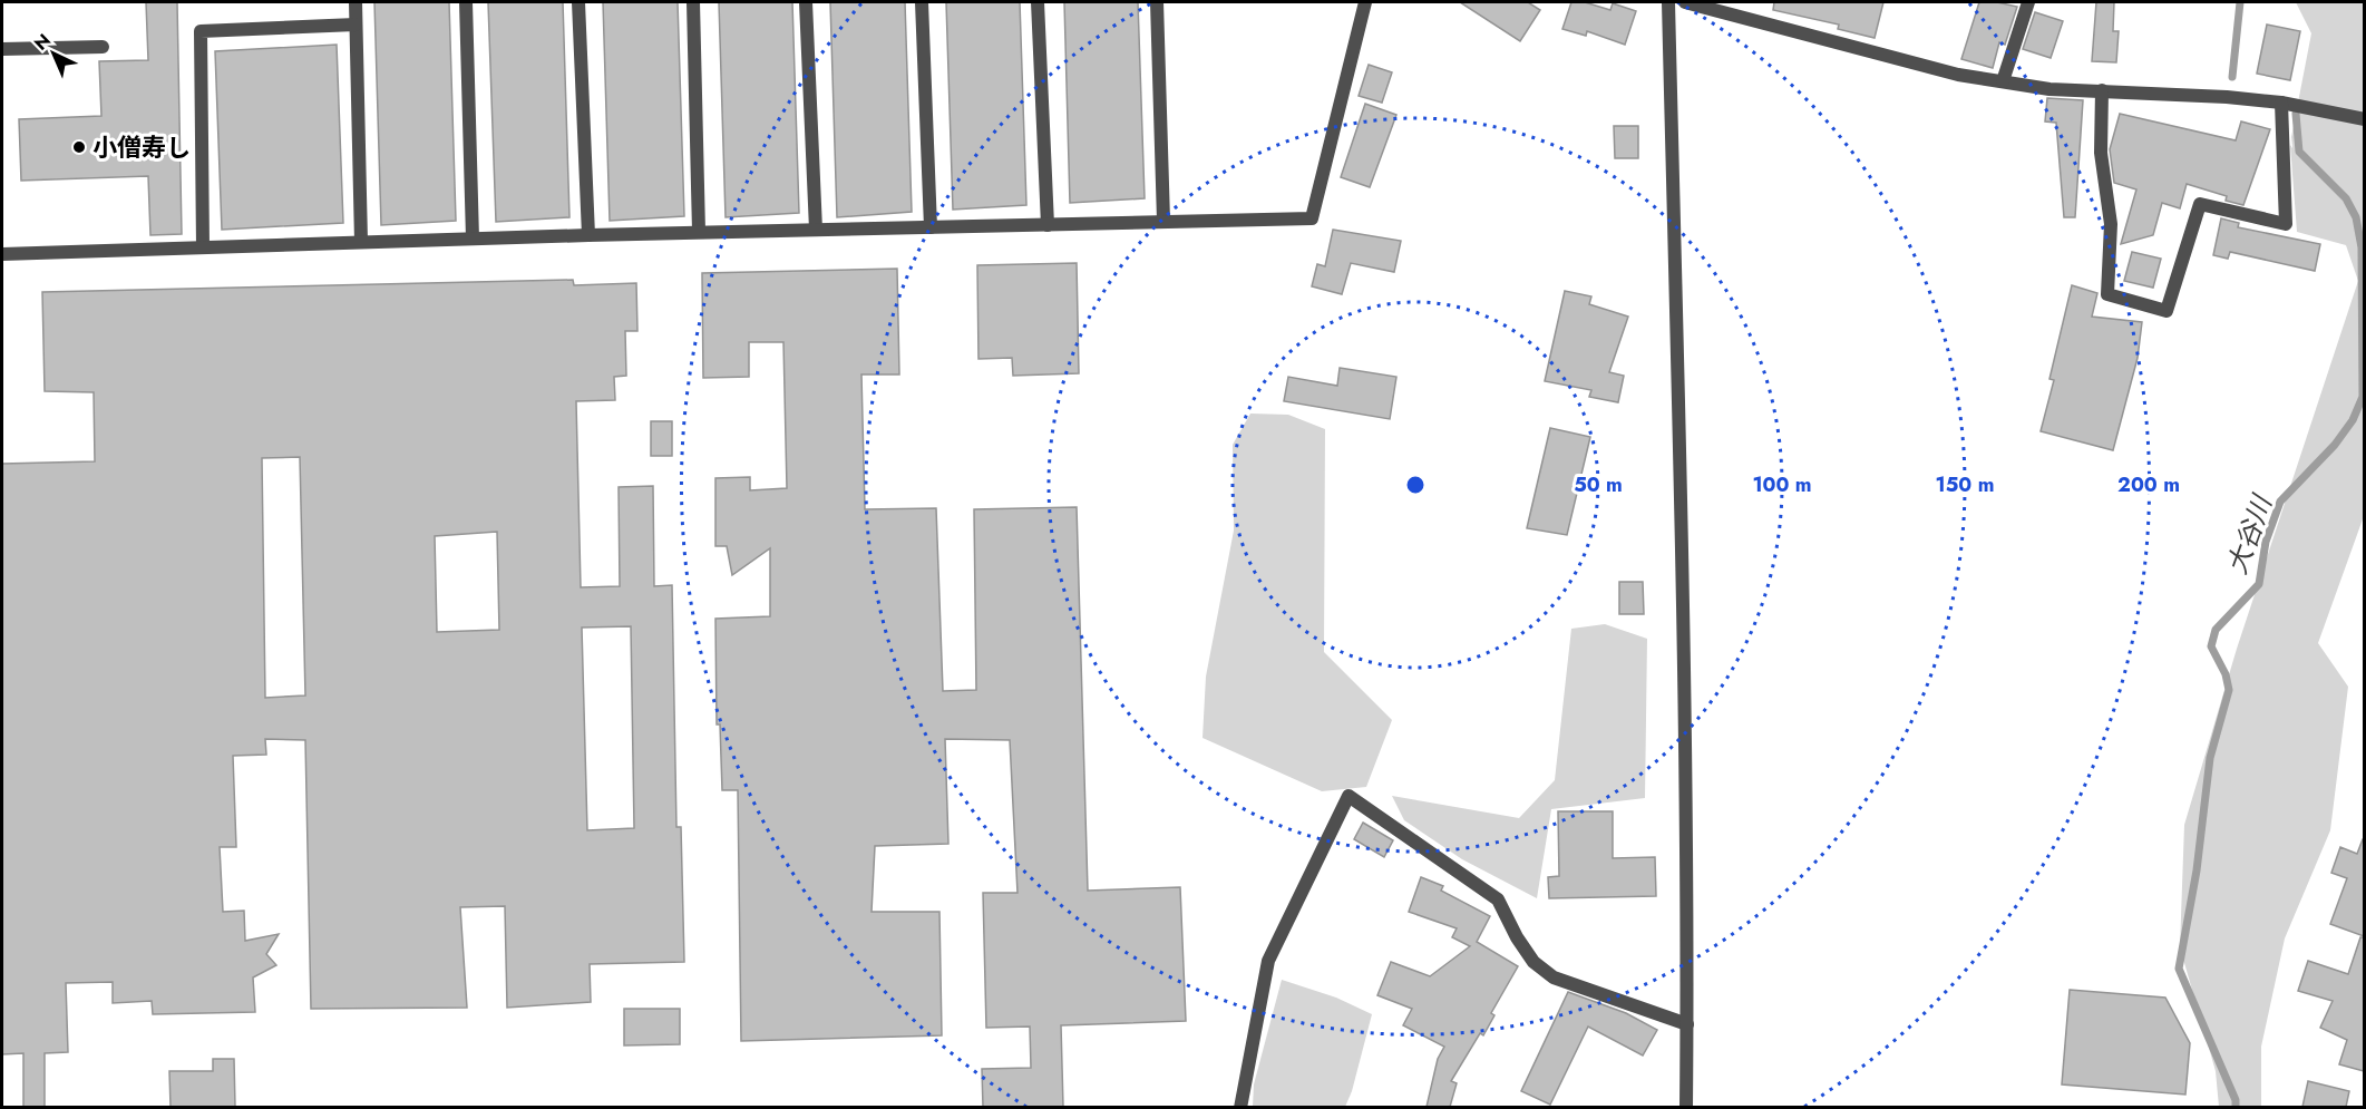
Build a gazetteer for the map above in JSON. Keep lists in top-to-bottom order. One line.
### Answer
{"water":["大谷川"],"places":["小僧寿し"],"north":"top left","rings":["50 m","100 m","150 m","200 m"]}
